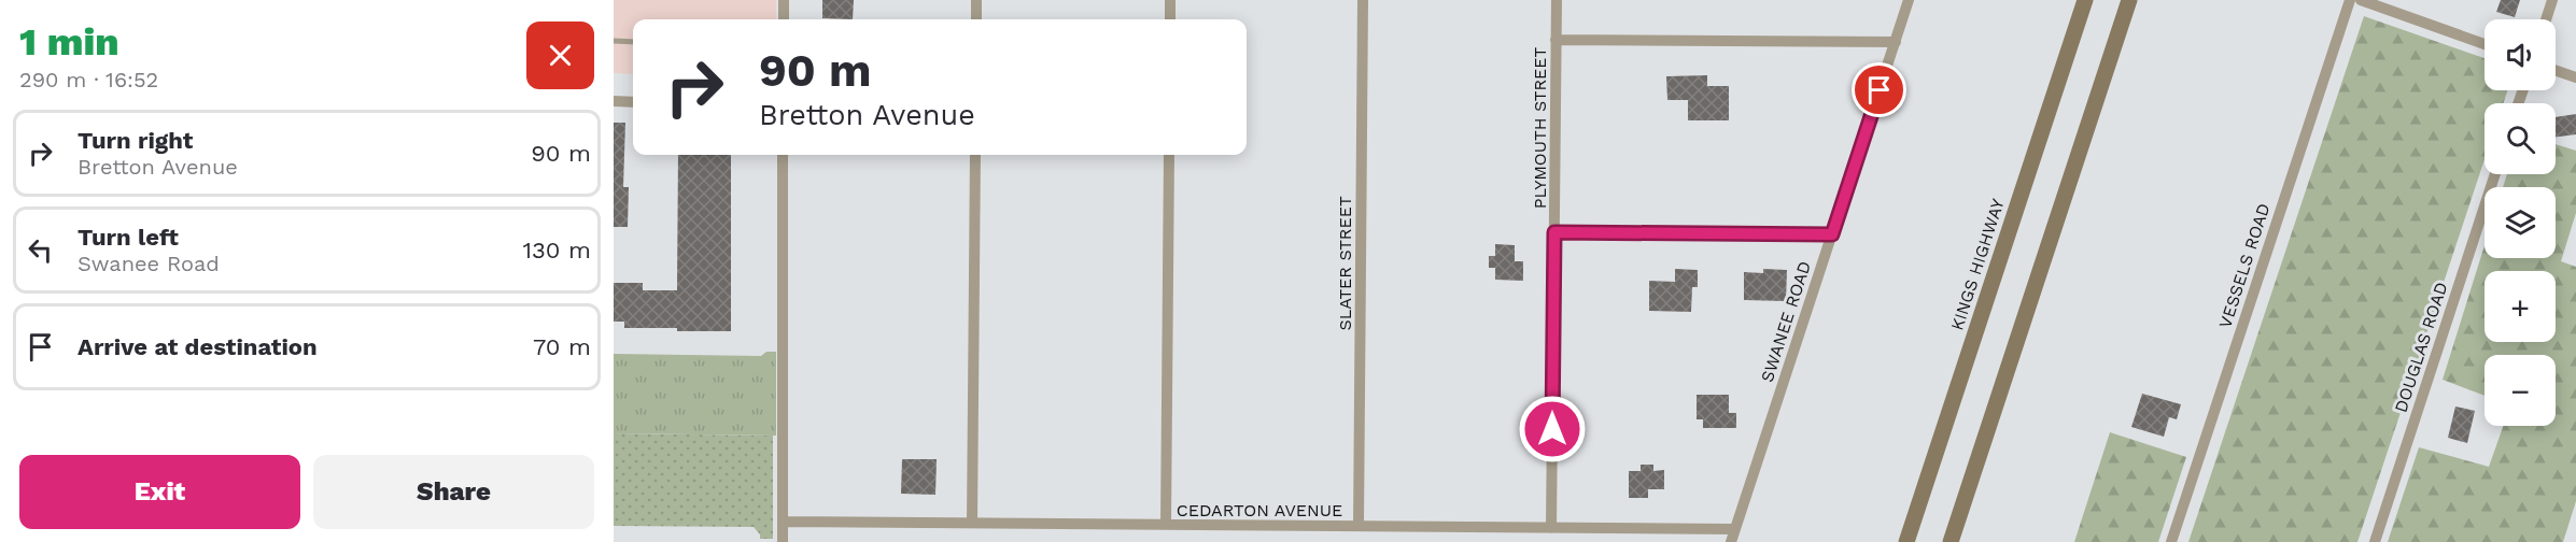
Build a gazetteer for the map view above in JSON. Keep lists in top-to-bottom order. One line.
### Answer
{"streets":{"main road":["KINGS HIGHWAY"],"street":["PLYMOUTH STREET","SLATER STREET","VESSELS ROAD","SWANEE ROAD","DOUGLAS ROAD","CEDARTON AVENUE"]},"crossings":[["PLYMOUTH STREET","CEDARTON AVENUE"],["SLATER STREET","CEDARTON AVENUE"],["SWANEE ROAD","CEDARTON AVENUE"]],"page":{"heading":["1 min","290 m · 16:52"],"map_buttons":["+","−"],"turn":["90 m","Bretton Avenue"],"list":[{"name":"Turn right","note":"Bretton Avenue","value":"90 m"},{"name":"Turn left","note":"Swanee Road","value":"130 m"},{"name":"Arrive at destination","value":"70 m"}],"buttons":["Exit","Share"]}}
